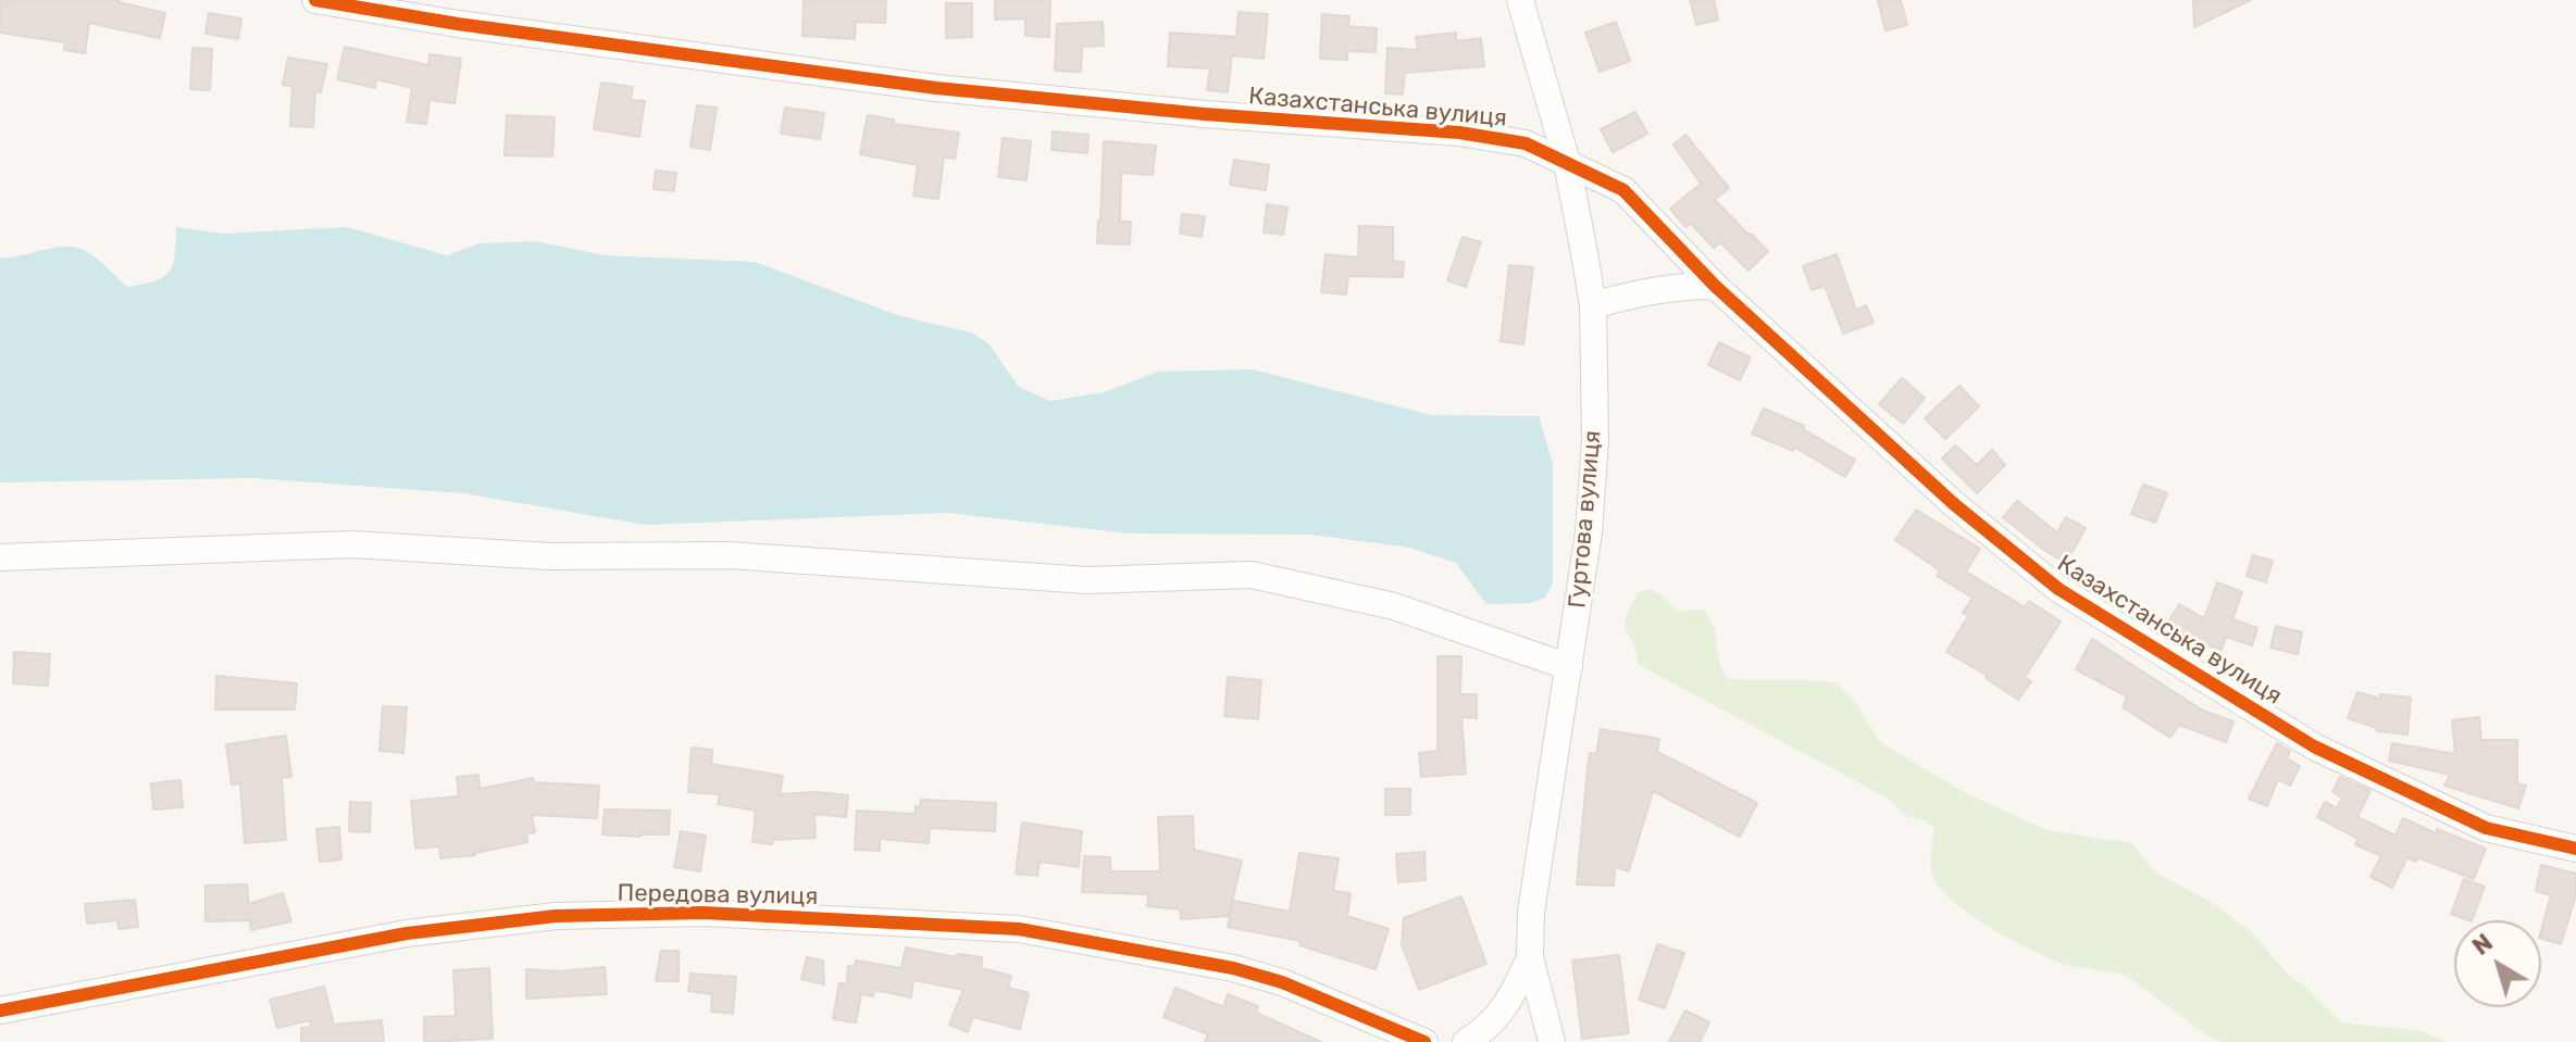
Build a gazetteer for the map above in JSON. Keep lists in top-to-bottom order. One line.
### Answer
{"streets":{"street":["Казахстанська вулиця","Гуртова вулиця","Передова вулиця"]},"crossings":[["Казахстанська вулиця","Гуртова вулиця"]],"north":"top left"}
